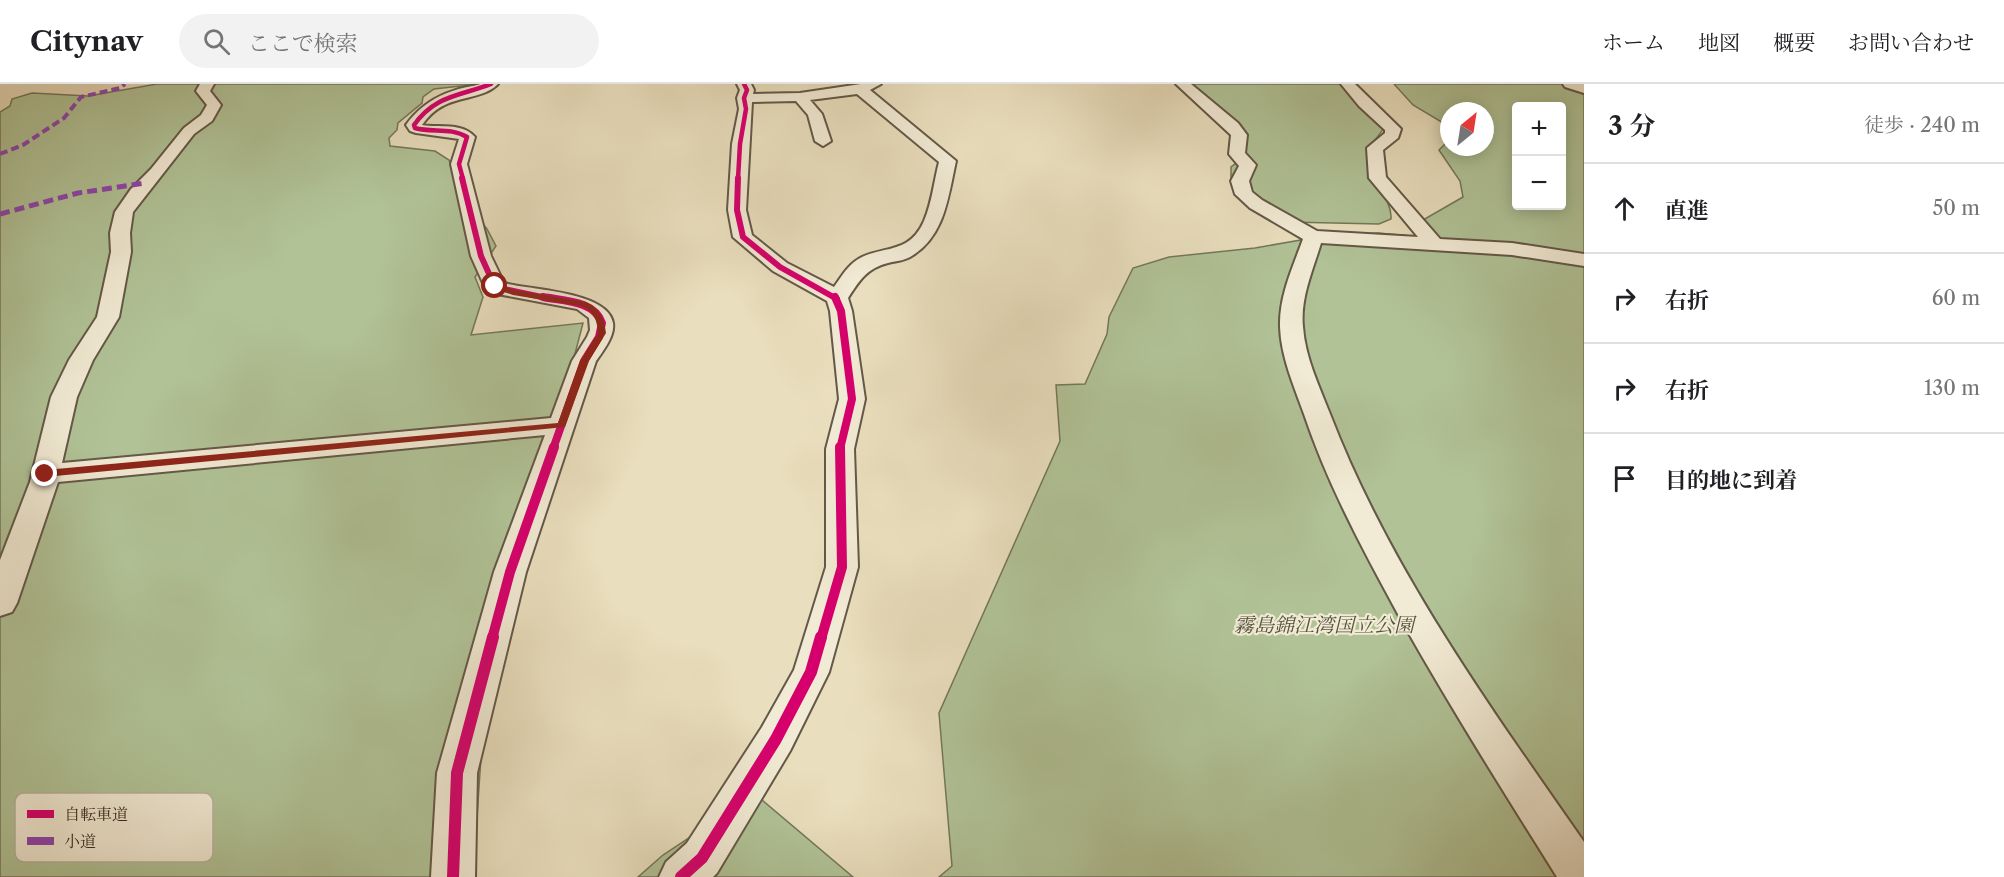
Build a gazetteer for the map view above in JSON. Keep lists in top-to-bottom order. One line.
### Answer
{"parks":["霧島錦江湾国立公園"],"legend":["自転車道","小道"],"north":"top right","page":{"header":"Citynav","search":"ここで検索","nav":["ホーム","地図","概要","お問い合わせ"],"heading":["3 分","徒歩 · 240 m"],"map_buttons":["+","−"],"list":[["直進","50 m"],["右折","60 m"],["右折","130 m"],"目的地に到着"]}}
